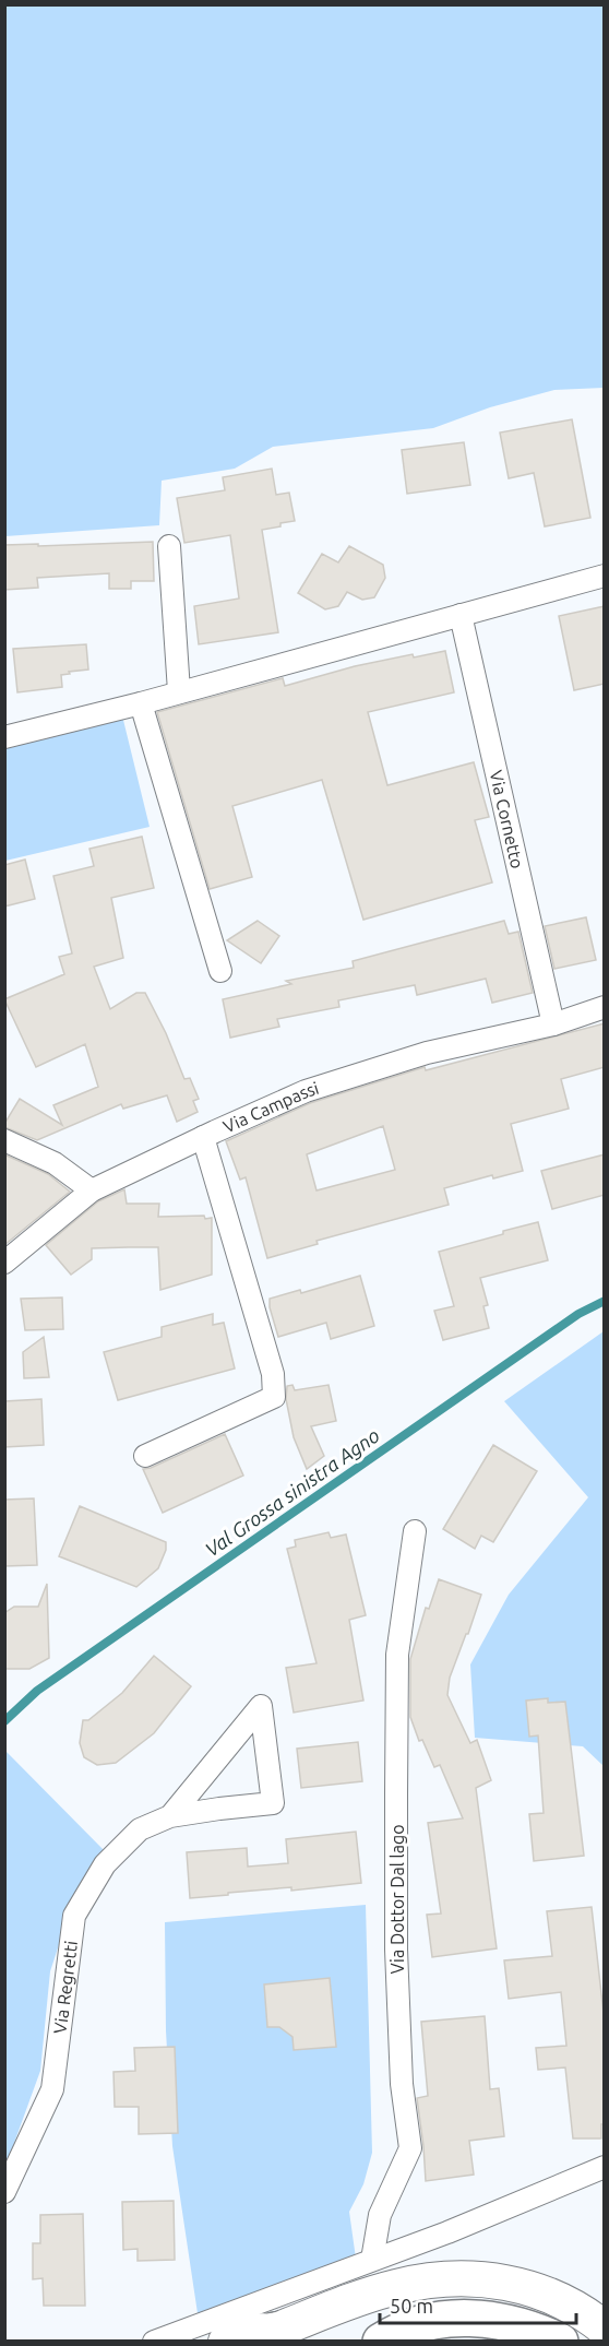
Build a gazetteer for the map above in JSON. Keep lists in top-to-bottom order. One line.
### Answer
{"streets":{"street":["Via Cornetto","Via Campassi","Via Dottor Dal lago","Via Regretti"]},"crossings":[["Via Cornetto","Via Campassi"]],"water":["Val Grossa sinistra Agno"],"scale_bar":"50 m"}
